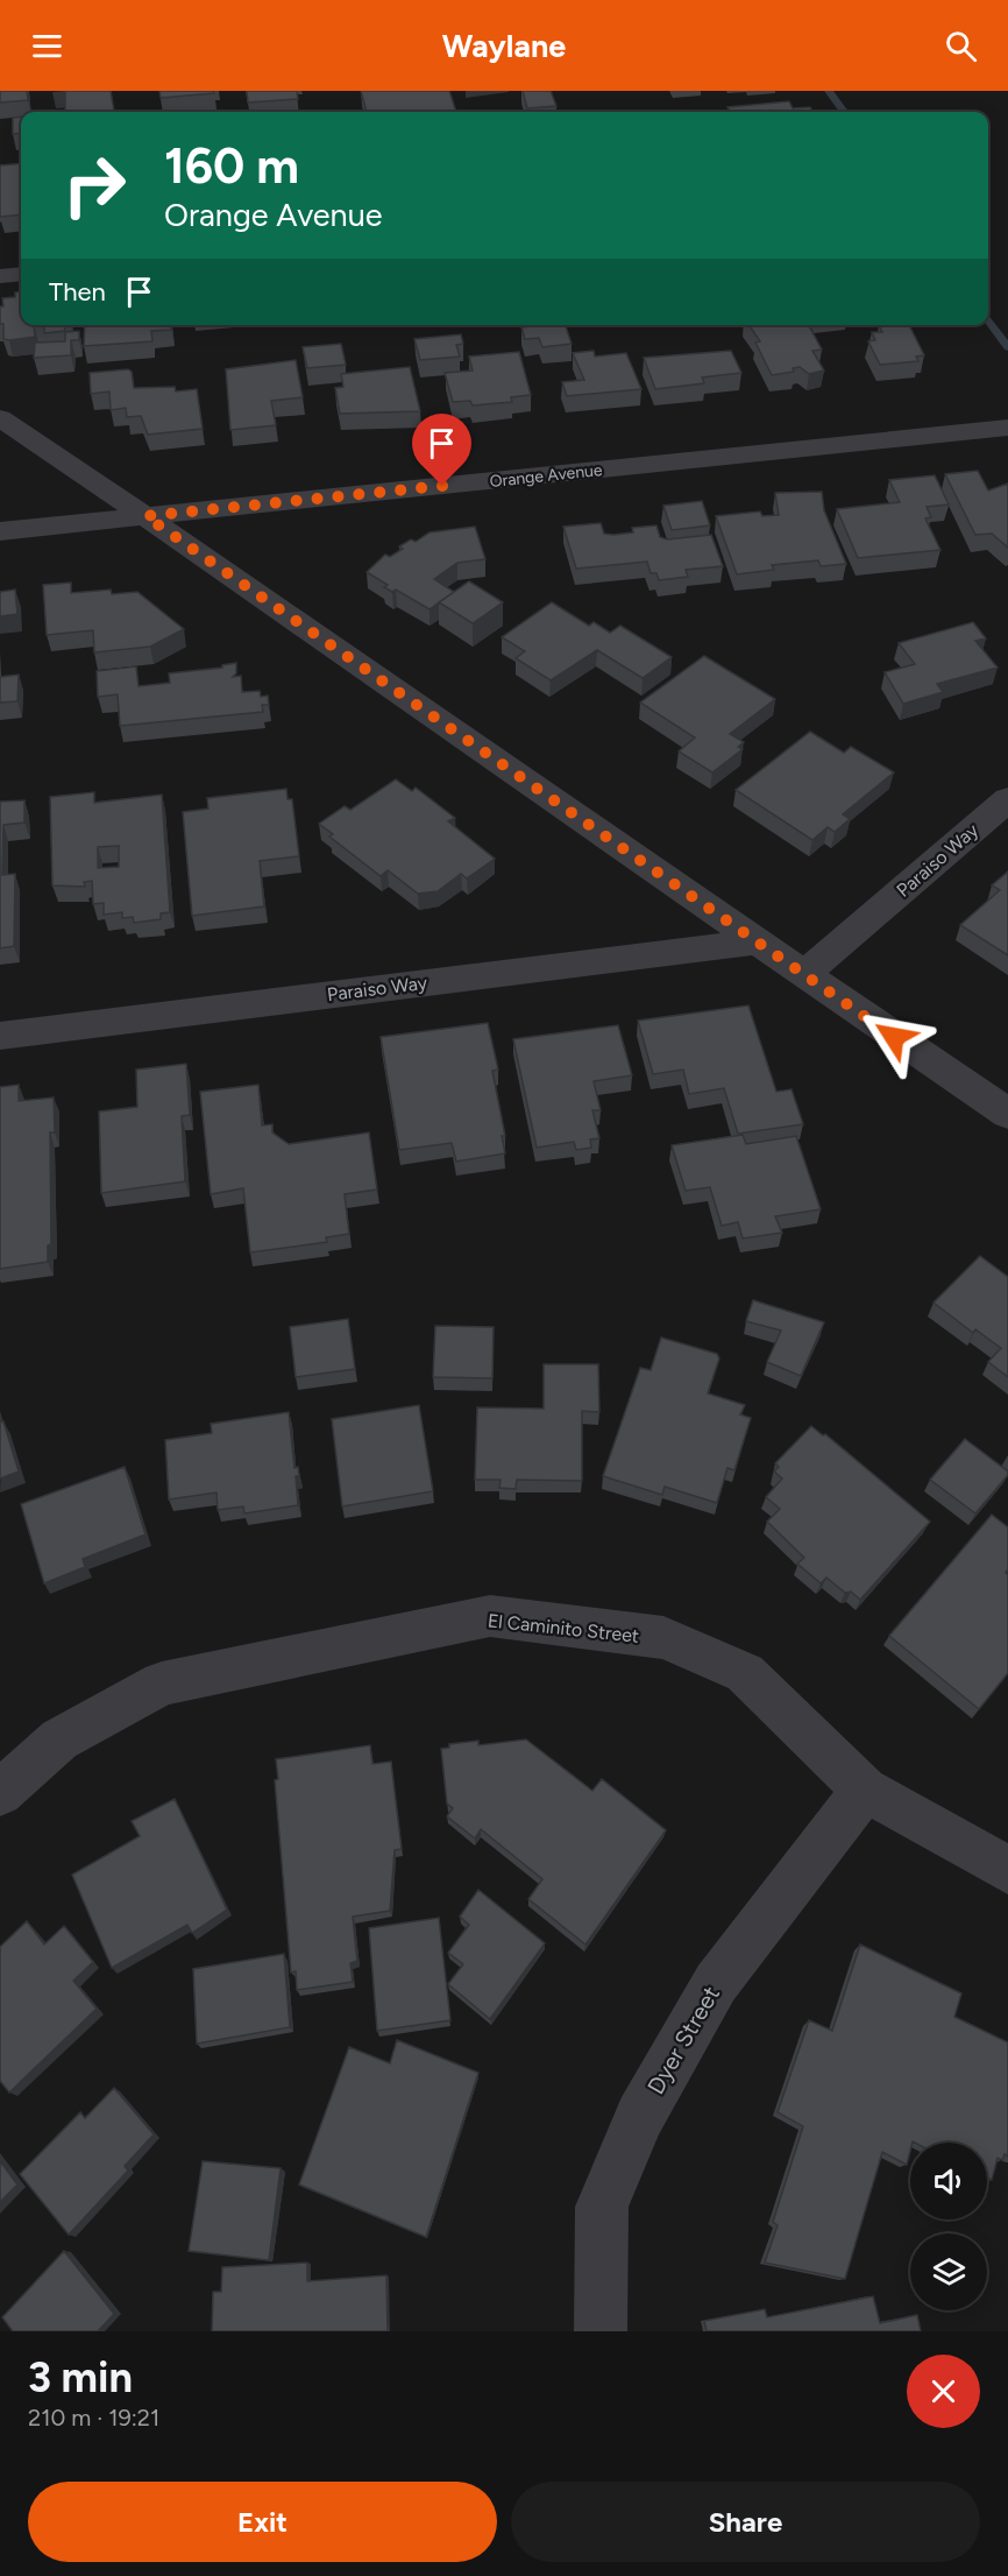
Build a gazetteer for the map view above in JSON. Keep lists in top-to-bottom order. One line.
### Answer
{"streets":{"street":["Orange Avenue","Paraiso Way","El Caminito Street","Dyer Street"]},"crossings":[["El Caminito Street","Dyer Street"]],"page":{"header":"Waylane","turn":["160 m","Orange Avenue"],"then":"Then","heading":["3 min","210 m · 19:21"],"buttons":["Exit","Share"]}}
